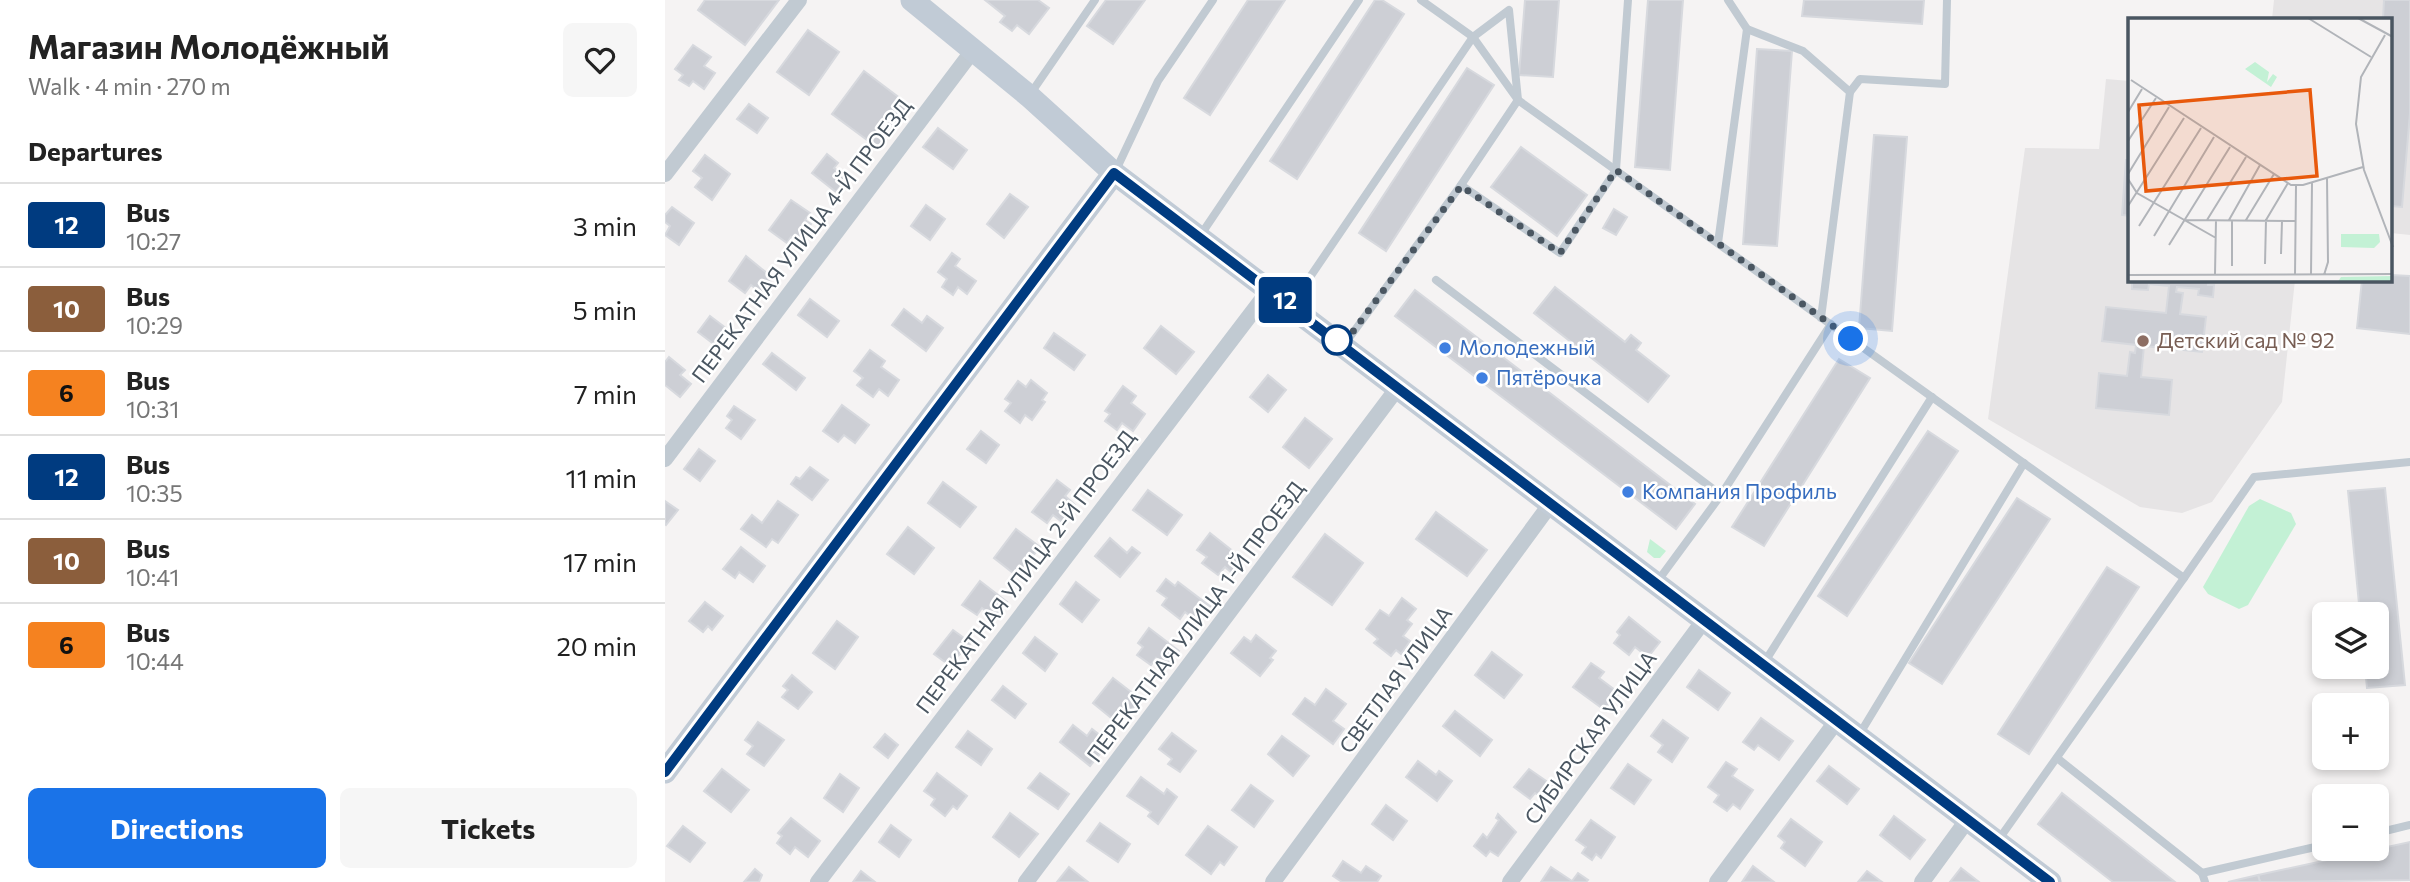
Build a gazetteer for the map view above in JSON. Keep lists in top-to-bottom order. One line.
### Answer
{"streets":{"street":["ПЕРЕКАТНАЯ УЛИЦА 4-Й ПРОЕЗД","ПЕРЕКАТНАЯ УЛИЦА 2-Й ПРОЕЗД","ПЕРЕКАТНАЯ УЛИЦА 1-Й ПРОЕЗД","СВЕТЛАЯ УЛИЦА","СИБИРСКАЯ УЛИЦА"]},"places":["Детский сад № 92","Молодежный","Пятёрочка","Компания Профиль"],"lines":["bus line 12"],"page":{"heading":[["Магазин Молодёжный","Walk · 4 min · 270 m"],"Departures"],"on_map":"12","list":[{"mark":"12","name":"Bus","note":"10:27","value":"3 min"},{"mark":"10","name":"Bus","note":"10:29","value":"5 min"},{"mark":"6","name":"Bus","note":"10:31","value":"7 min"},{"mark":"12","name":"Bus","note":"10:35","value":"11 min"},{"mark":"10","name":"Bus","note":"10:41","value":"17 min"},{"mark":"6","name":"Bus","note":"10:44","value":"20 min"}],"map_buttons":["+","−"],"buttons":["Directions","Tickets"]}}
